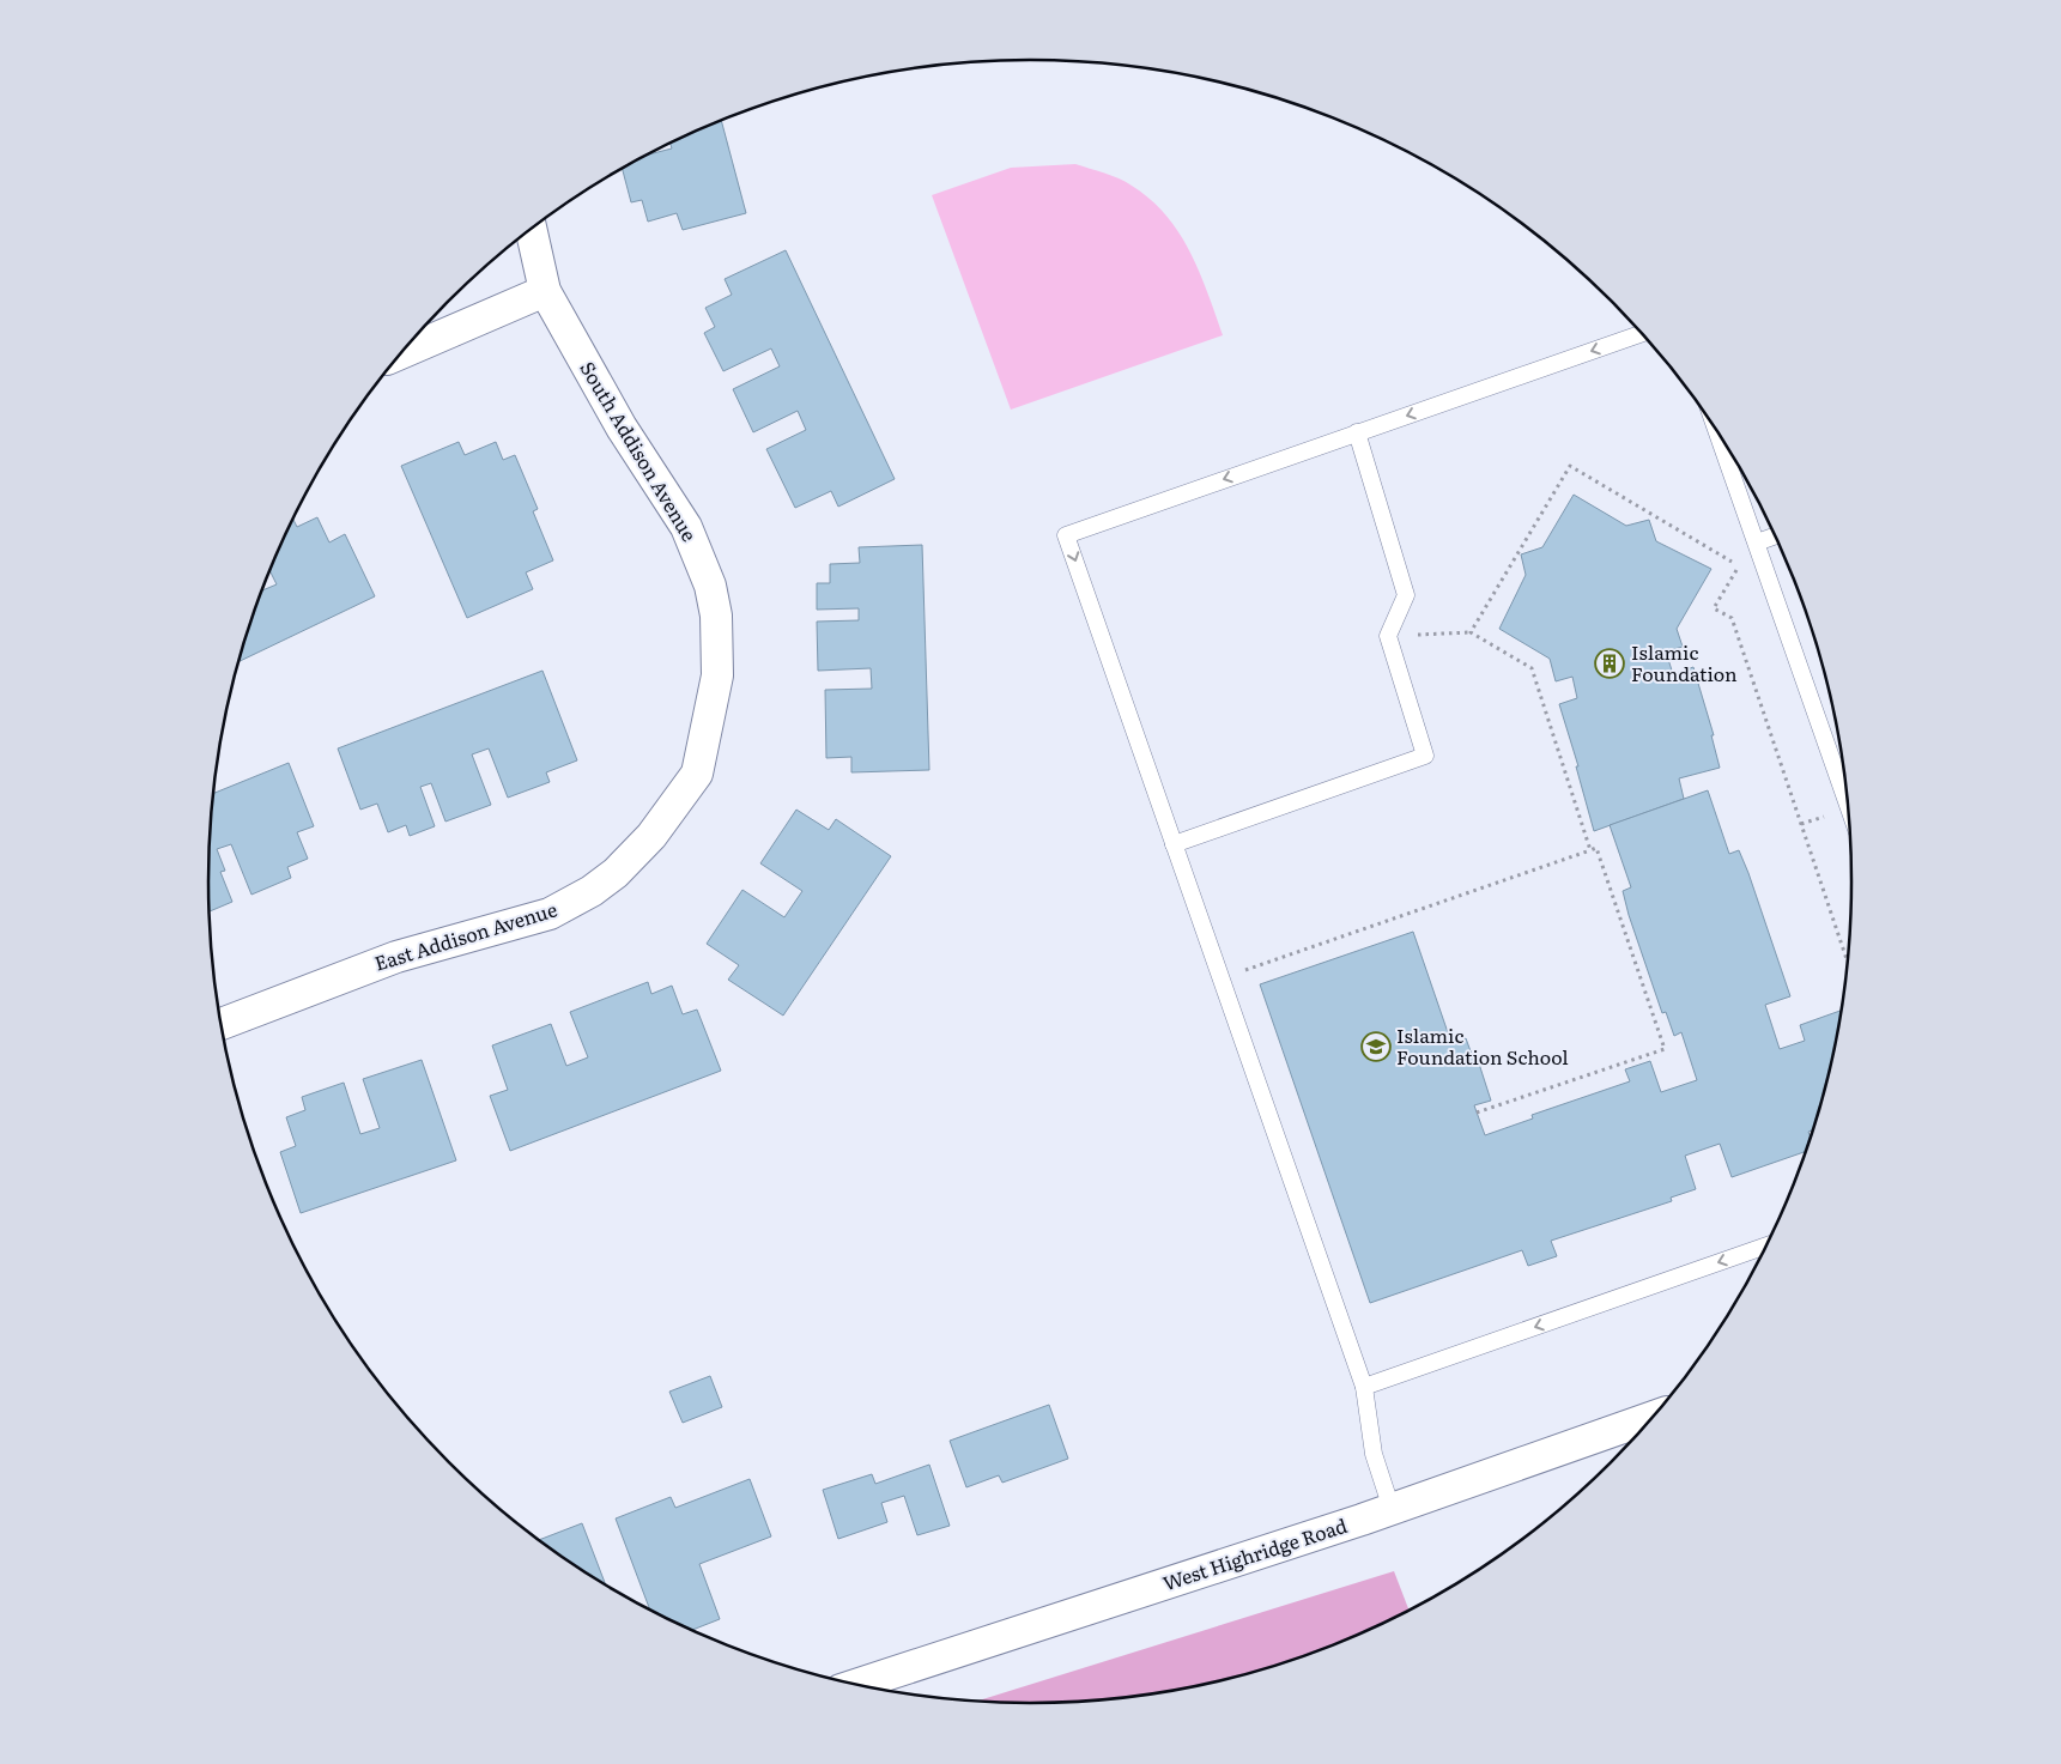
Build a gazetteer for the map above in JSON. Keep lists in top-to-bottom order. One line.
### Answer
{"streets":{"street":["South Addison Avenue","East Addison Avenue","West Highridge Road"]},"crossings":[["South Addison Avenue","East Addison Avenue"]],"places":{"building":["Islamic Foundation"],"school or university":["Islamic Foundation School"]}}
